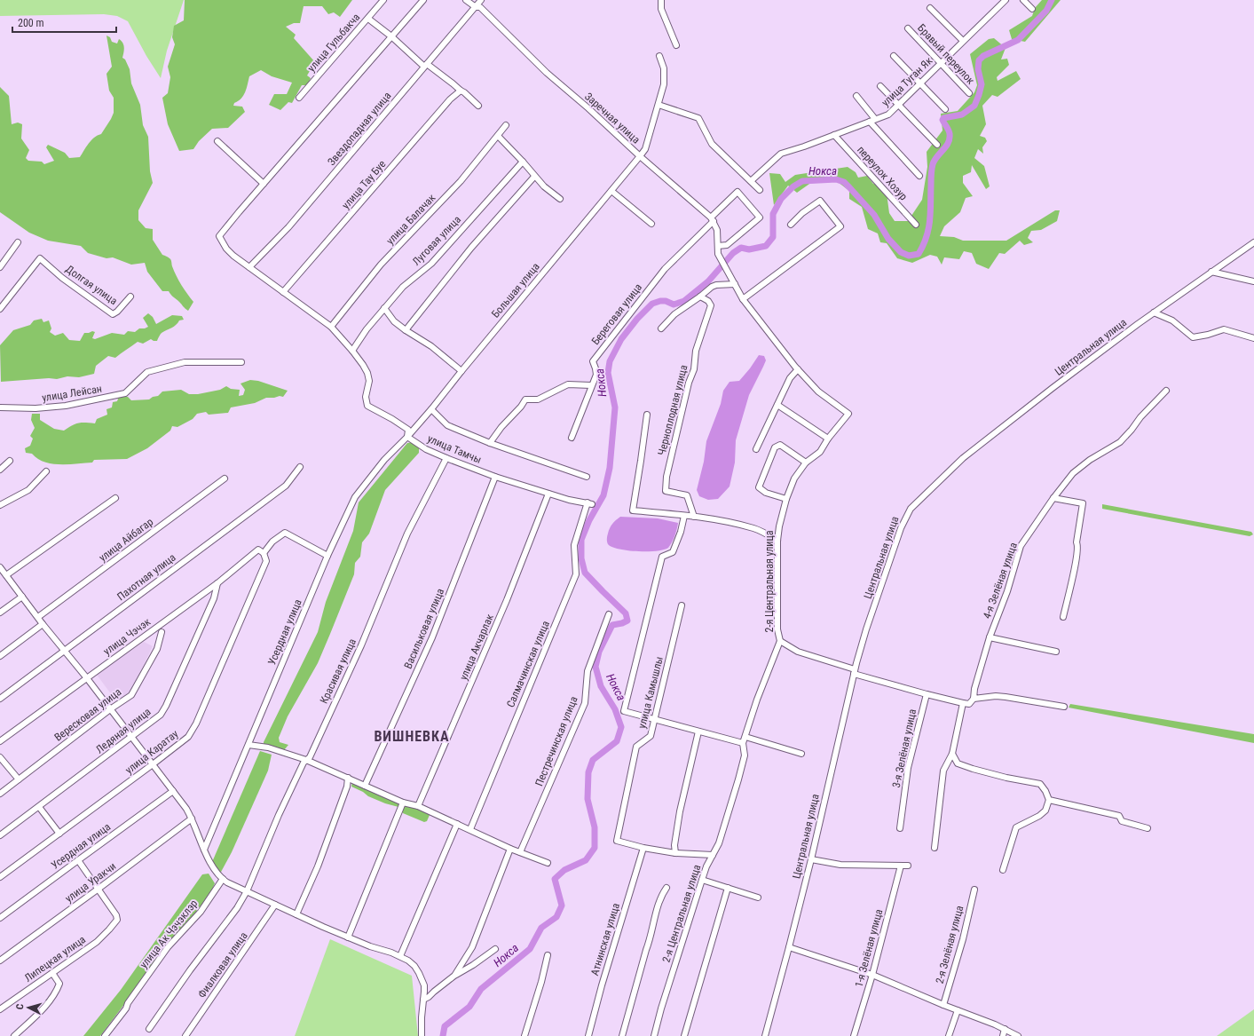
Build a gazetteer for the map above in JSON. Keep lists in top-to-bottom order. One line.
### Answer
{"streets":{"street":["улица Гульбакча","Бравый переулок","улица Туган Як","Заречная улица","Звездопадная улица","переулок Хозур","улица Тау Буе","улица Балачак","Луговая улица","Долгая улица","Большая улица","Береговая улица","Центральная улица","улица Лейсан","Черноплодная улица","улица Тамчы","улица Айбагар","Пахотная улица","4-я Зелёная улица","2-я Центральная улица","Васильковая улица","Усердная улица","улица Чэчэк","улица Акчарлак","Салмачинская улица","Красивая улица","улица Камышлы","Вересковая улица","Ледяная улица","Пестречинская улица","3-я Зелёная улица","улица Каратау","улица Уракчи","улица Ак Чэчэклэр","Атнинская улица","2-я Зелёная улица","1-я Зелёная улица","Липецкая улица","Фиалковая улица"]},"crossings":[["Бравый переулок","улица Туган Як"],["улица Туган Як","переулок Хозур"],["Заречная улица","Звездопадная улица"],["Заречная улица","Большая улица"],["Заречная улица","Береговая улица"],["Звездопадная улица","улица Тамчы"],["улица Тау Буе","улица Тамчы"],["улица Балачак","улица Тамчы"],["Луговая улица","улица Тамчы"],["Большая улица","улица Тамчы"],["Большая улица","Усердная улица"],["Береговая улица","2-я Центральная улица"],["улица Тамчы","Васильковая улица"],["улица Тамчы","Усердная улица"],["улица Тамчы","улица Акчарлак"],["улица Тамчы","Салмачинская улица"],["улица Тамчы","Красивая улица"],["улица Чэчэк","Ледяная улица"],["улица Чэчэк","улица Каратау"],["улица Камышлы","Атнинская улица"],["улица Уракчи","Липецкая улица"]],"districts":["ВИШНЕВКА"],"water":["Нокса"],"scale_bar":"200 m","north":"left"}
